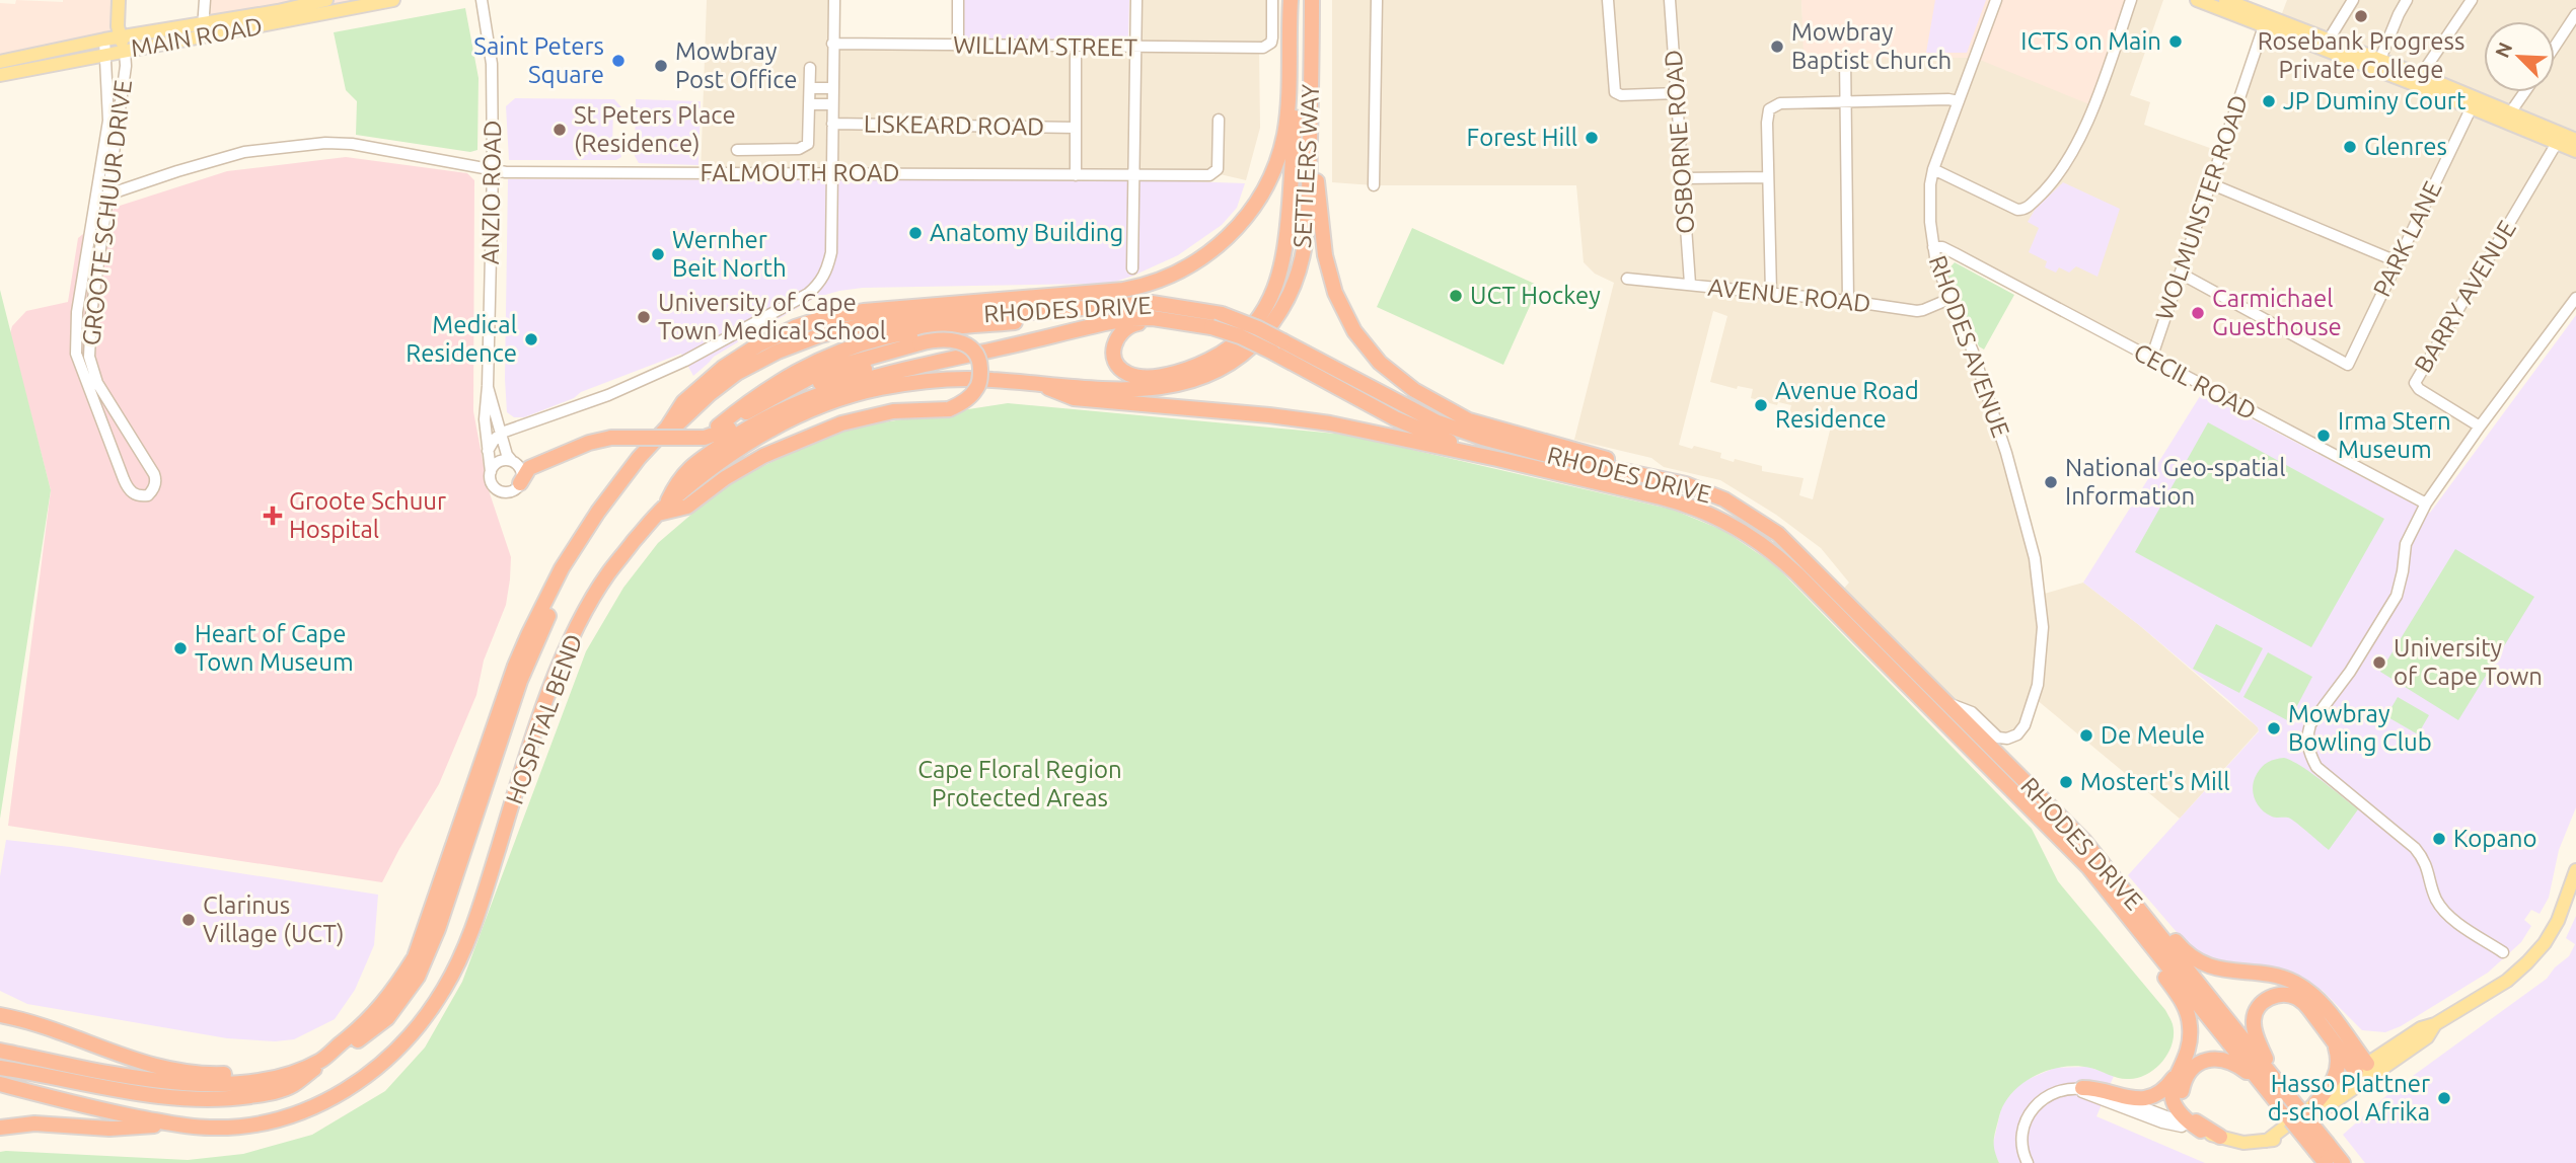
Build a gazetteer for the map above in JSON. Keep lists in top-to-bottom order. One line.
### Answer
{"streets":{"highway":["SETTLERS WAY","RHODES DRIVE","HOSPITAL BEND"],"main road":["MAIN ROAD"],"street":["WILLIAM STREET","LISKEARD ROAD","OSBORNE ROAD","FALMOUTH ROAD","ANZIO ROAD","WOLMUNSTER ROAD","GROOTE SCHUUR DRIVE","PARK LANE","AVENUE ROAD","BARRY AVENUE","RHODES AVENUE","CECIL ROAD"]},"crossings":[["MAIN ROAD","GROOTE SCHUUR DRIVE"],["WILLIAM STREET","LISKEARD ROAD"],["LISKEARD ROAD","FALMOUTH ROAD"],["OSBORNE ROAD","AVENUE ROAD"],["SETTLERS WAY","RHODES DRIVE"],["SETTLERS WAY","HOSPITAL BEND"],["FALMOUTH ROAD","ANZIO ROAD"],["FALMOUTH ROAD","GROOTE SCHUUR DRIVE"],["WOLMUNSTER ROAD","PARK LANE"],["WOLMUNSTER ROAD","CECIL ROAD"],["AVENUE ROAD","RHODES AVENUE"],["RHODES DRIVE","RHODES AVENUE"],["RHODES DRIVE","HOSPITAL BEND"],["RHODES AVENUE","CECIL ROAD"]],"parks":["Cape Floral Region Protected Areas"],"places":{"other":["Rosebank Progress Private College","ICTS on Main","Mowbray Baptist Church","Saint Peters Square","Mowbray Post Office","JP Duminy Court","St Peters Place (Residence)","Forest Hill","Glenres","Anatomy Building","Wernher Beit North","UCT Hockey","Carmichael Guesthouse","University of Cape Town Medical School","Medical Residence","Avenue Road Residence","Irma Stern Museum","National Geo-spatial Information","Heart of Cape Town Museum","University of Cape Town","Mowbray Bowling Club","De Meule","Mostert's Mill","Kopano","Clarinus Village (UCT)","Hasso Plattner d-school Afrika"],"health":["Groote Schuur Hospital"]},"north":"top left"}
